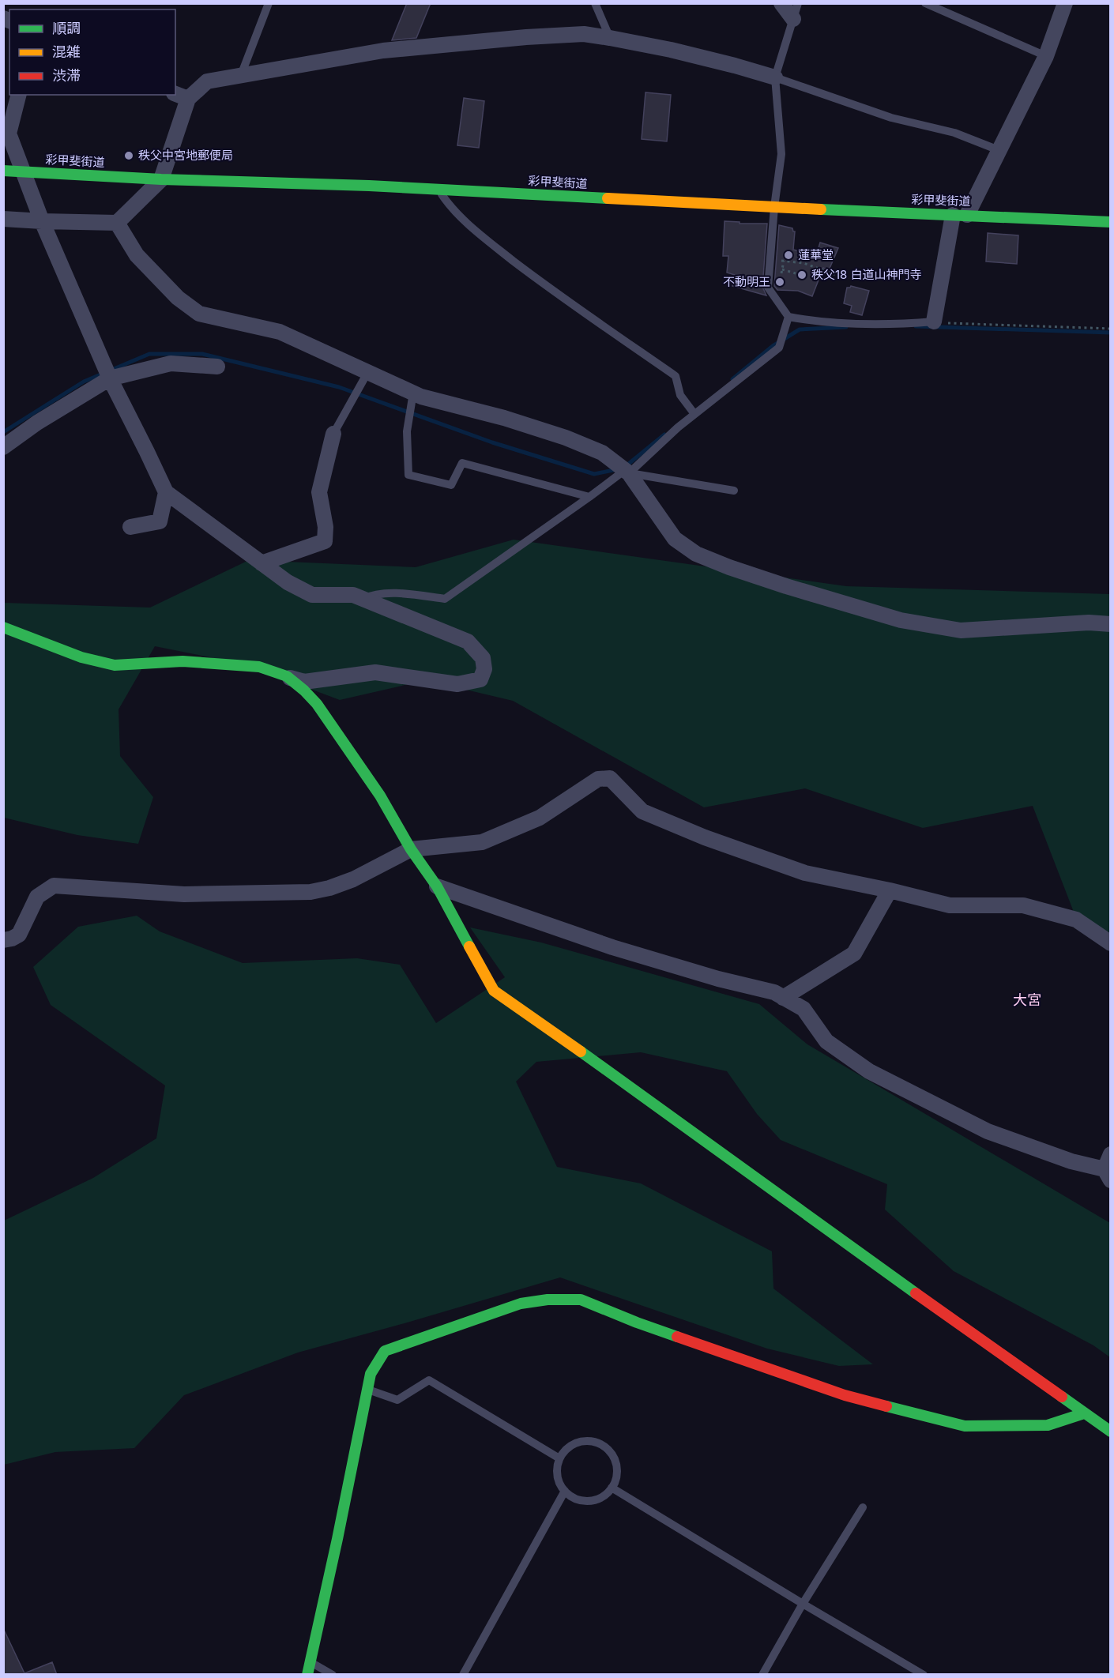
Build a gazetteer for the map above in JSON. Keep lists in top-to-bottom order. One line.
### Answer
{"streets":{"main road":["彩甲斐街道"]},"districts":["大宮"],"places":["秩父中宮地郵便局","蓮華堂","秩父18 白道山神門寺","不動明王"],"legend":["順調","混雑","渋滞"]}
